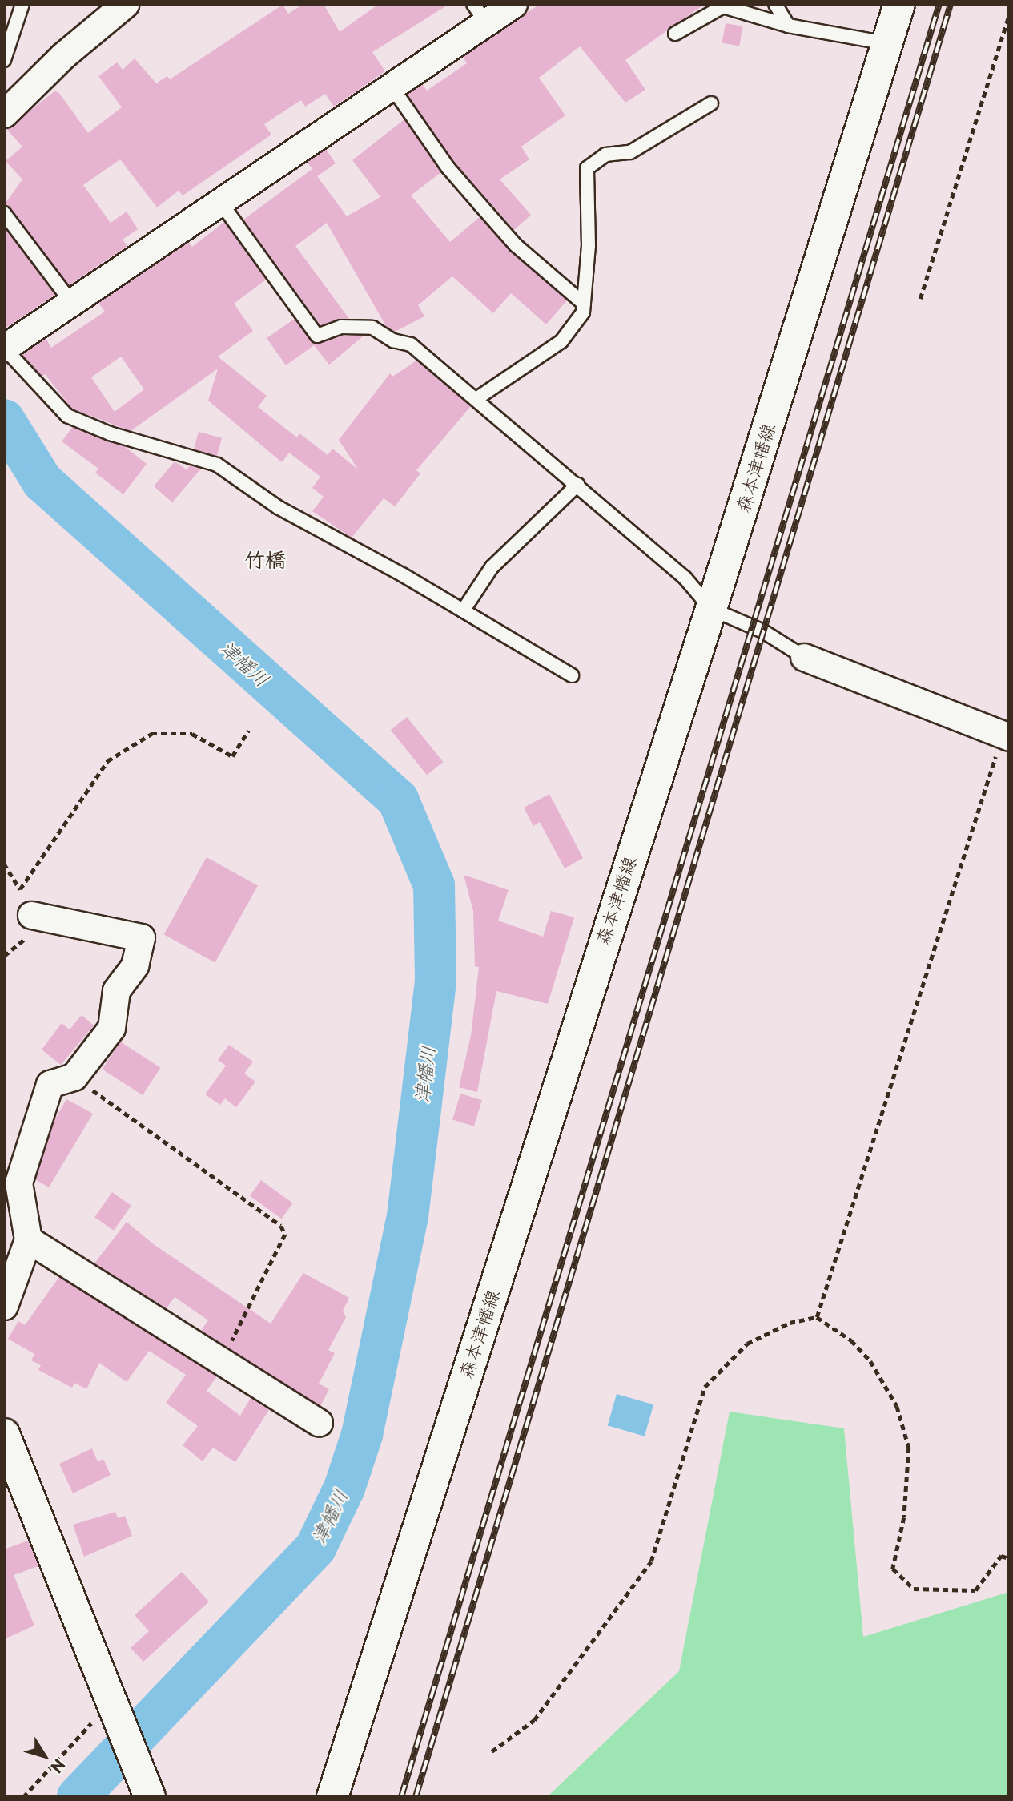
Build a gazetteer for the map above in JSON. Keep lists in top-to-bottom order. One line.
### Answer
{"streets":{"main road":["森本津幡線"]},"districts":["竹橋"],"water":["津幡川"],"north":"bottom right"}
